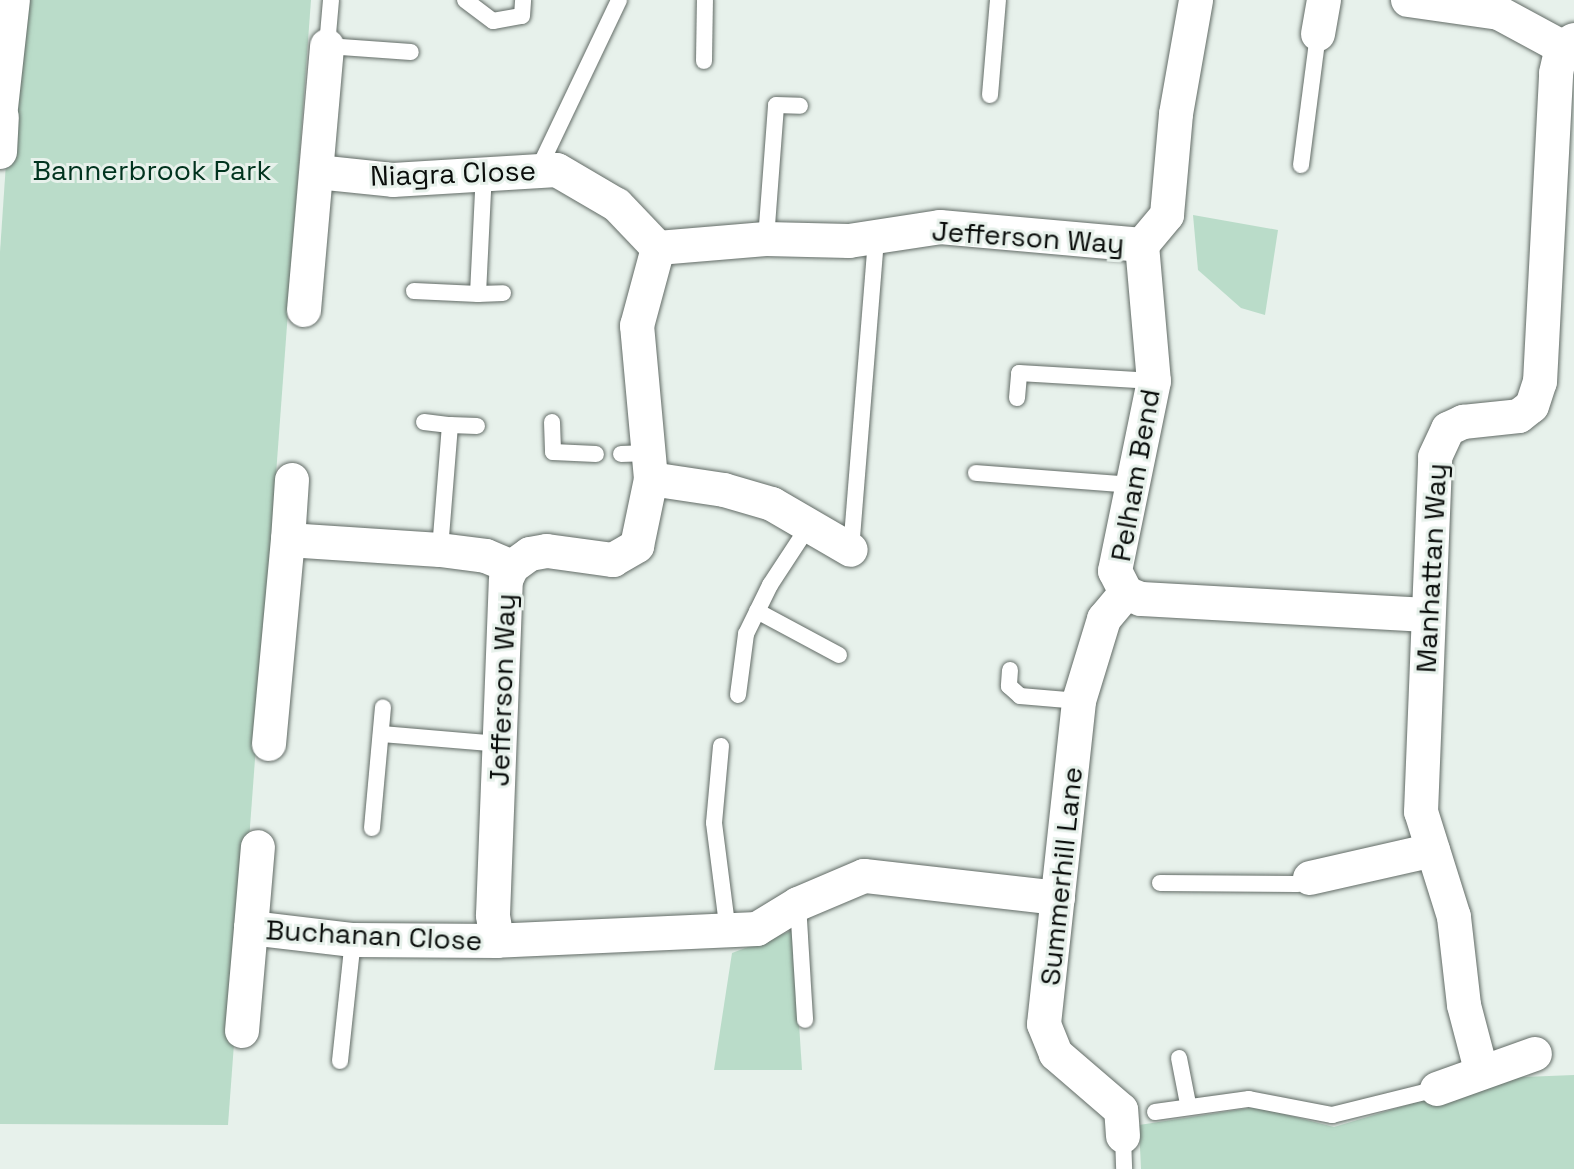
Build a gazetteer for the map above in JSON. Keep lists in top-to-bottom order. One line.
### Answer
{"streets":{"street":["Niagra Close","Jefferson Way","Pelham Bend","Manhattan Way","Summerhill Lane","Buchanan Close"]},"crossings":[["Niagra Close","Jefferson Way"],["Jefferson Way","Pelham Bend"],["Jefferson Way","Buchanan Close"],["Pelham Bend","Manhattan Way"],["Pelham Bend","Summerhill Lane"]],"parks":["Bannerbrook Park"]}
